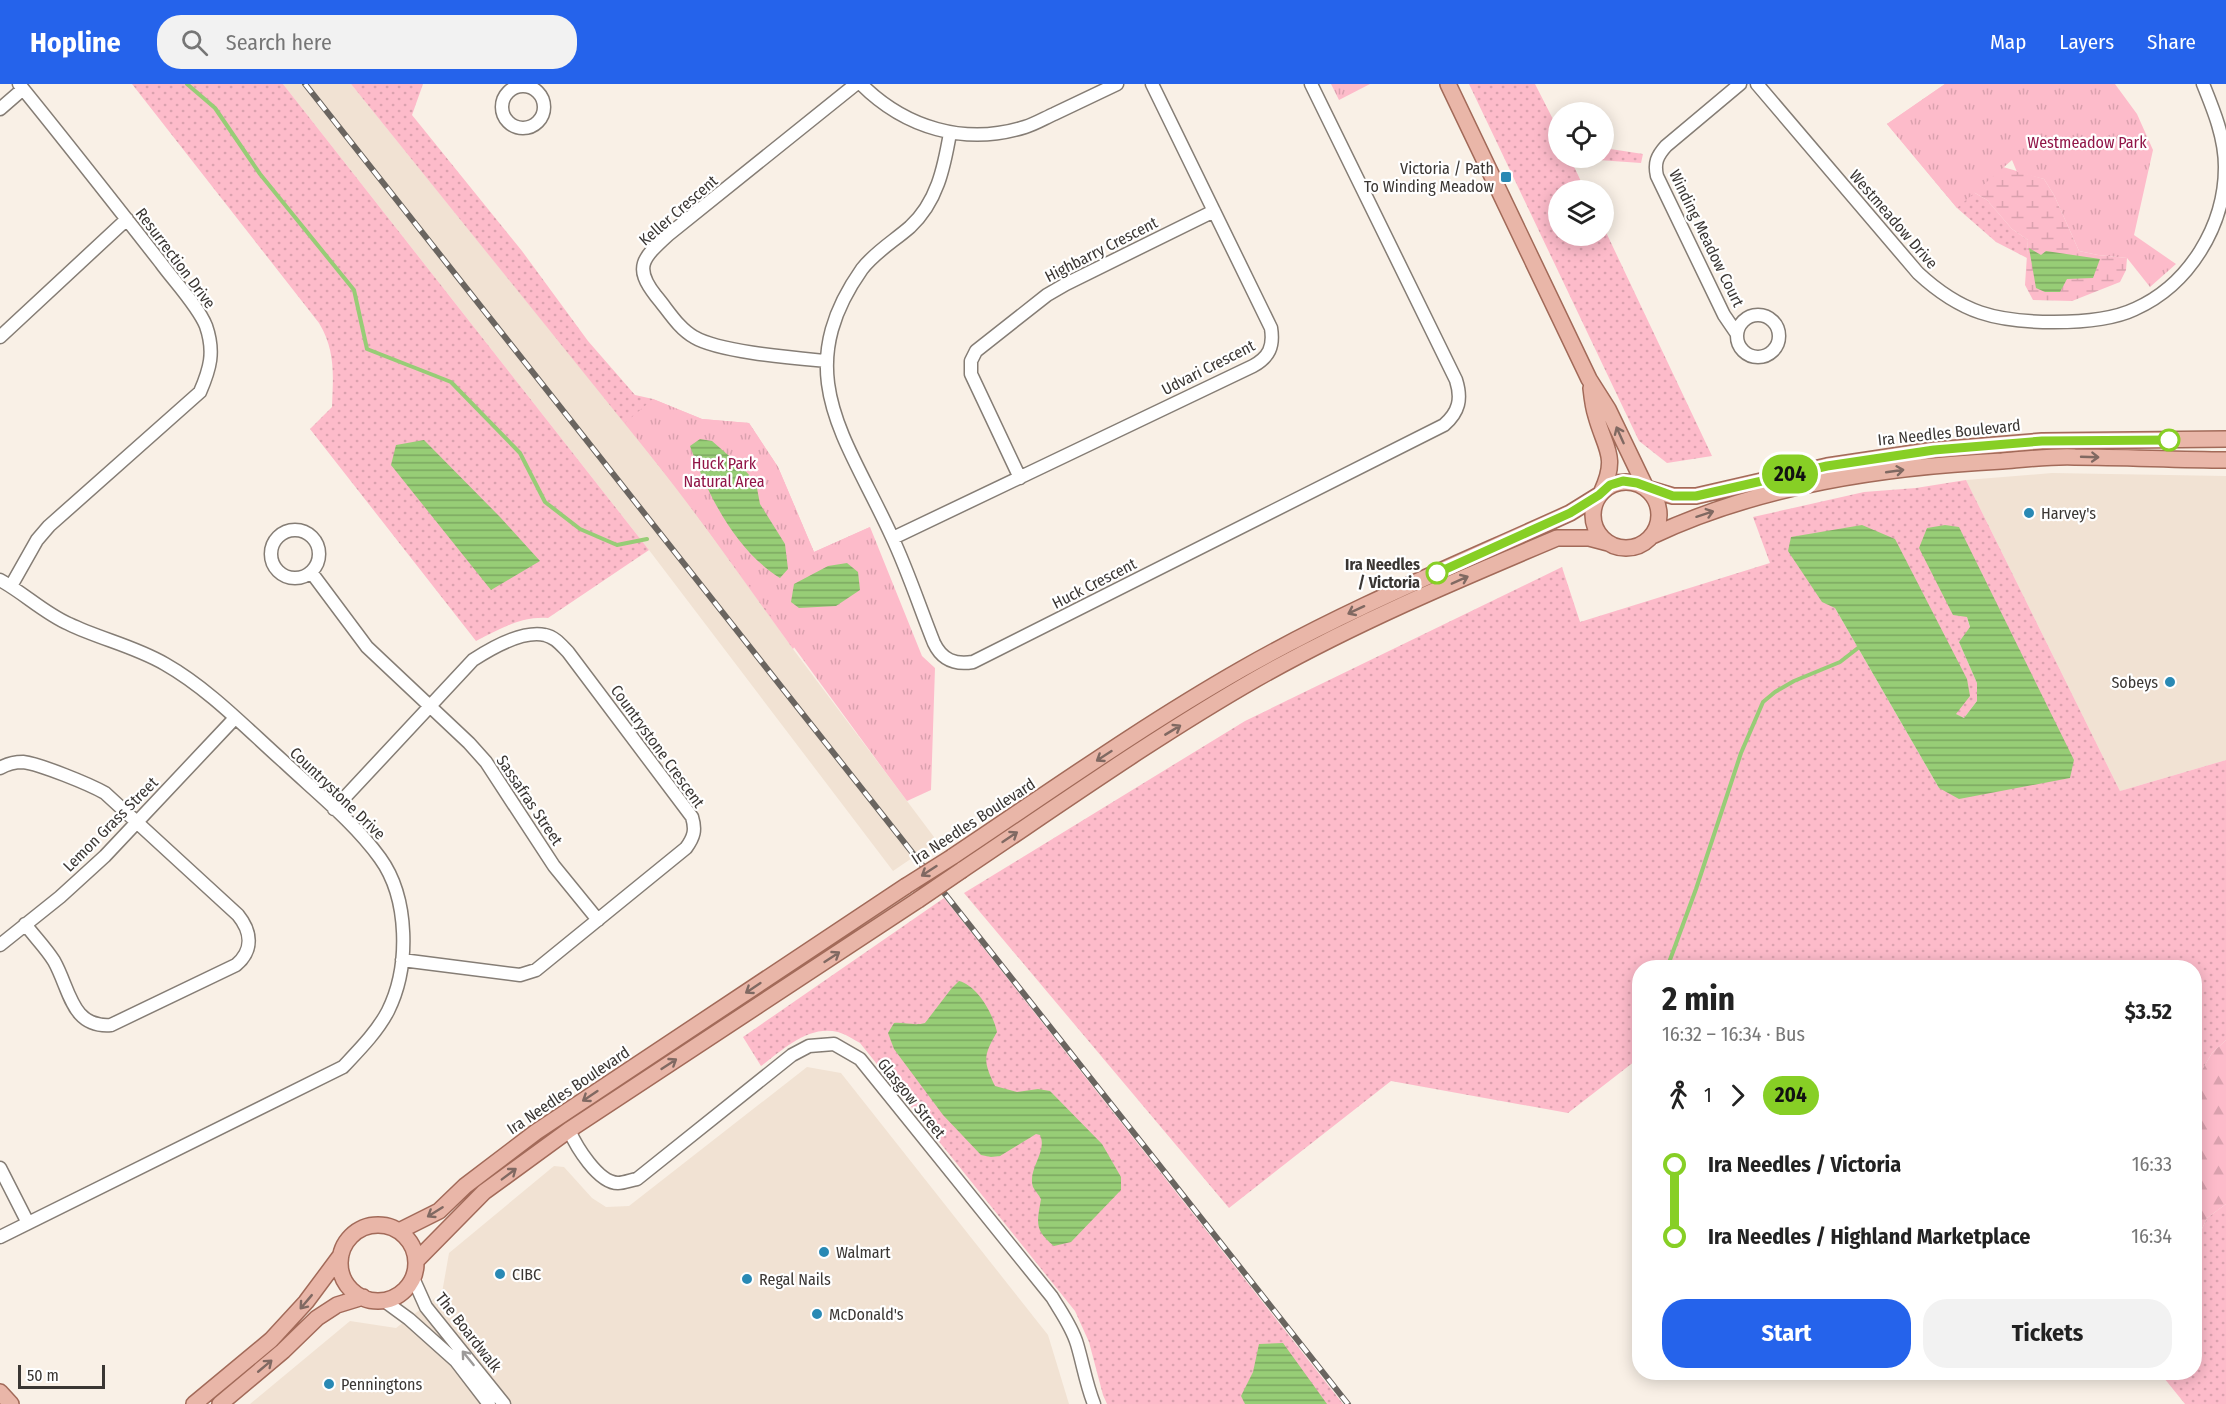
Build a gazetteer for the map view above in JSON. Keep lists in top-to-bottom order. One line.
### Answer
{"streets":{"main road":["Ira Needles Boulevard"],"street":["Keller Crescent","Westmeadow Drive","Winding Meadow Court","Highbarry Crescent","Resurrection Drive","Udvari Crescent","Huck Crescent","Countrystone Crescent","Countrystone Drive","Sassafras Street","Lemon Grass Street","Glasgow Street","The Boardwalk"]},"crossings":[["Keller Crescent","Huck Crescent"],["Highbarry Crescent","Udvari Crescent"],["Resurrection Drive","Countrystone Drive"],["Udvari Crescent","Huck Crescent"],["Ira Needles Boulevard","Glasgow Street"],["Ira Needles Boulevard","The Boardwalk"],["Countrystone Crescent","Countrystone Drive"],["Countrystone Crescent","Sassafras Street"],["Countrystone Drive","Lemon Grass Street"]],"parks":["Westmeadow Park","Huck Park Natural Area"],"places":{"transit":["Victoria / Path To Winding Meadow"],"other":["Harvey's","Ira Needles / Victoria","Sobeys","Walmart","CIBC","Regal Nails","McDonald's","Penningtons"]},"lines":["bus line 204"],"scale_bar":"50 m","page":{"header":"Hopline","search":"Search here","nav":["Map","Layers","Share"],"on_map":"204","heading":["2 min","16:32 – 16:34 · Bus","$3.52"],"legs":["1","204"],"list":[{"name":"Ira Needles / Victoria","value":"16:33"},{"name":"Ira Needles / Highland Marketplace","value":"16:34"}],"buttons":["Start","Tickets"],"scale":"50 m"}}
